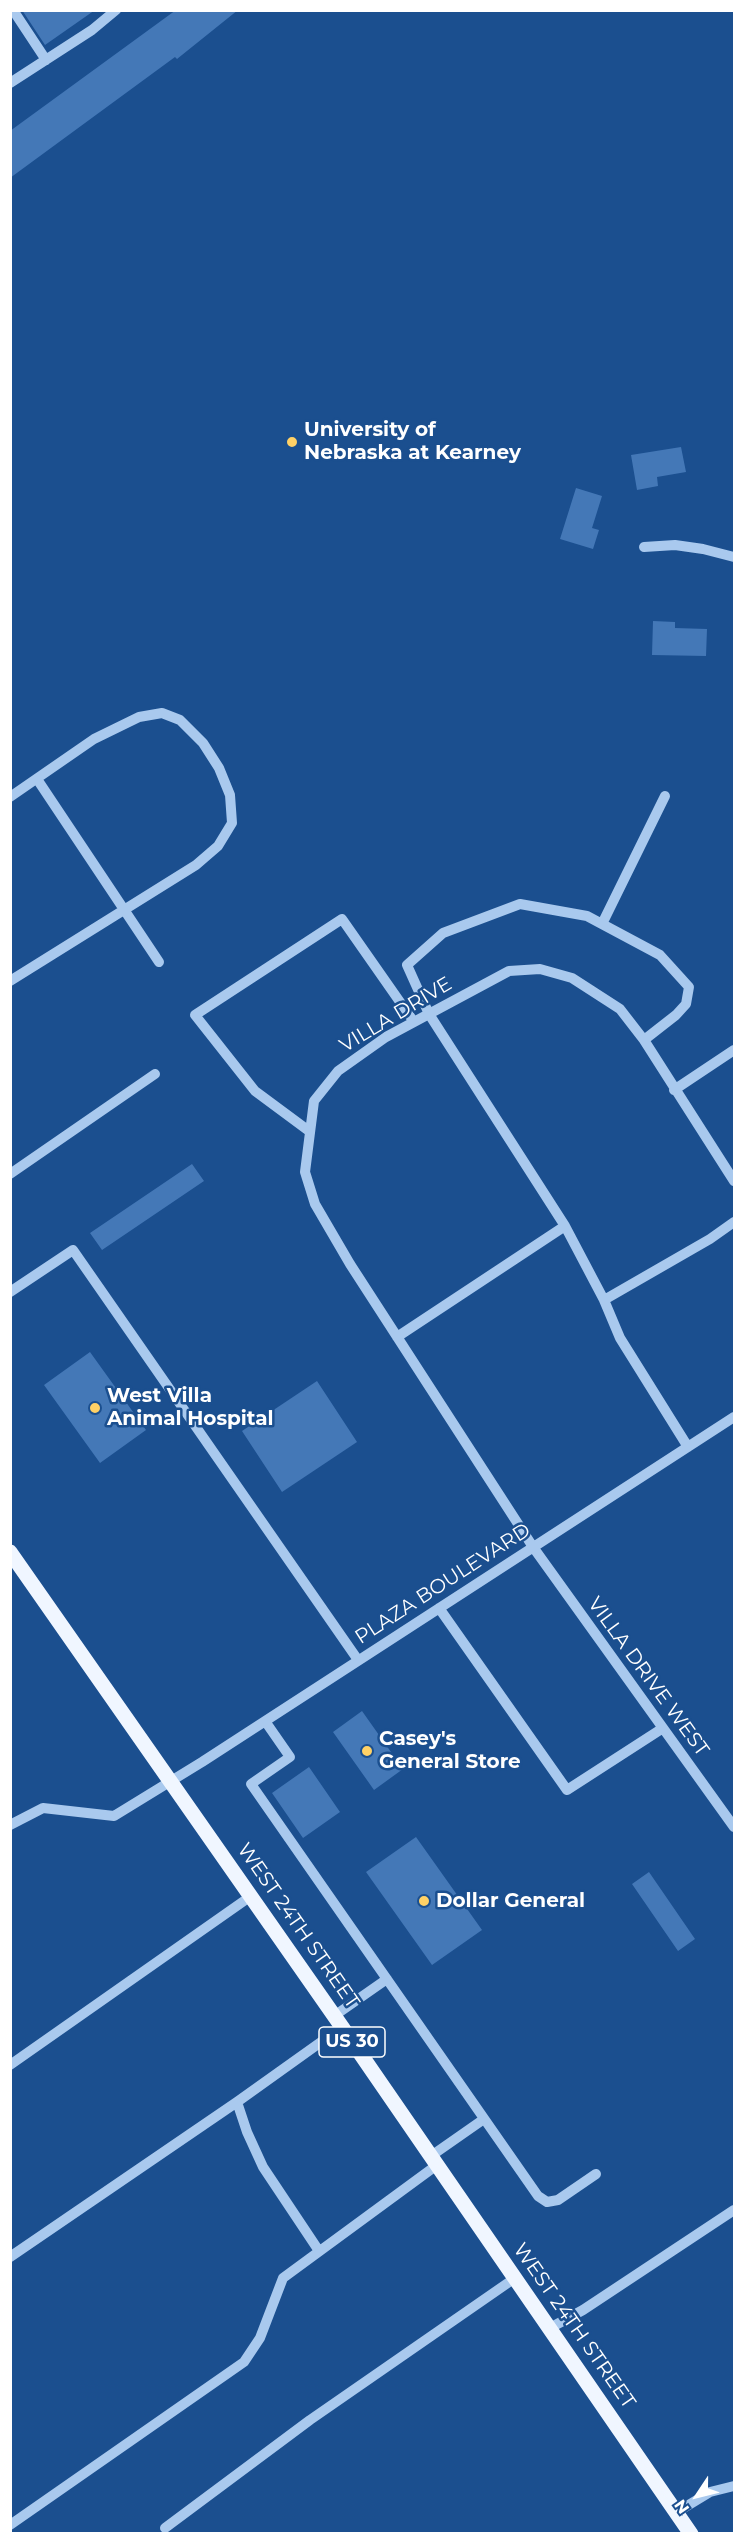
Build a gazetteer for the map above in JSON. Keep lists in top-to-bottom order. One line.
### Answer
{"streets":{"main road":["WEST 24TH STREET","US 30"],"street":["VILLA DRIVE","PLAZA BOULEVARD","VILLA DRIVE WEST"]},"crossings":[["VILLA DRIVE","PLAZA BOULEVARD"],["VILLA DRIVE","VILLA DRIVE WEST"],["PLAZA BOULEVARD","VILLA DRIVE WEST"],["PLAZA BOULEVARD","WEST 24TH STREET"]],"places":["University of Nebraska at Kearney","West Villa Animal Hospital","Casey's General Store","Dollar General"],"north":"bottom left"}
